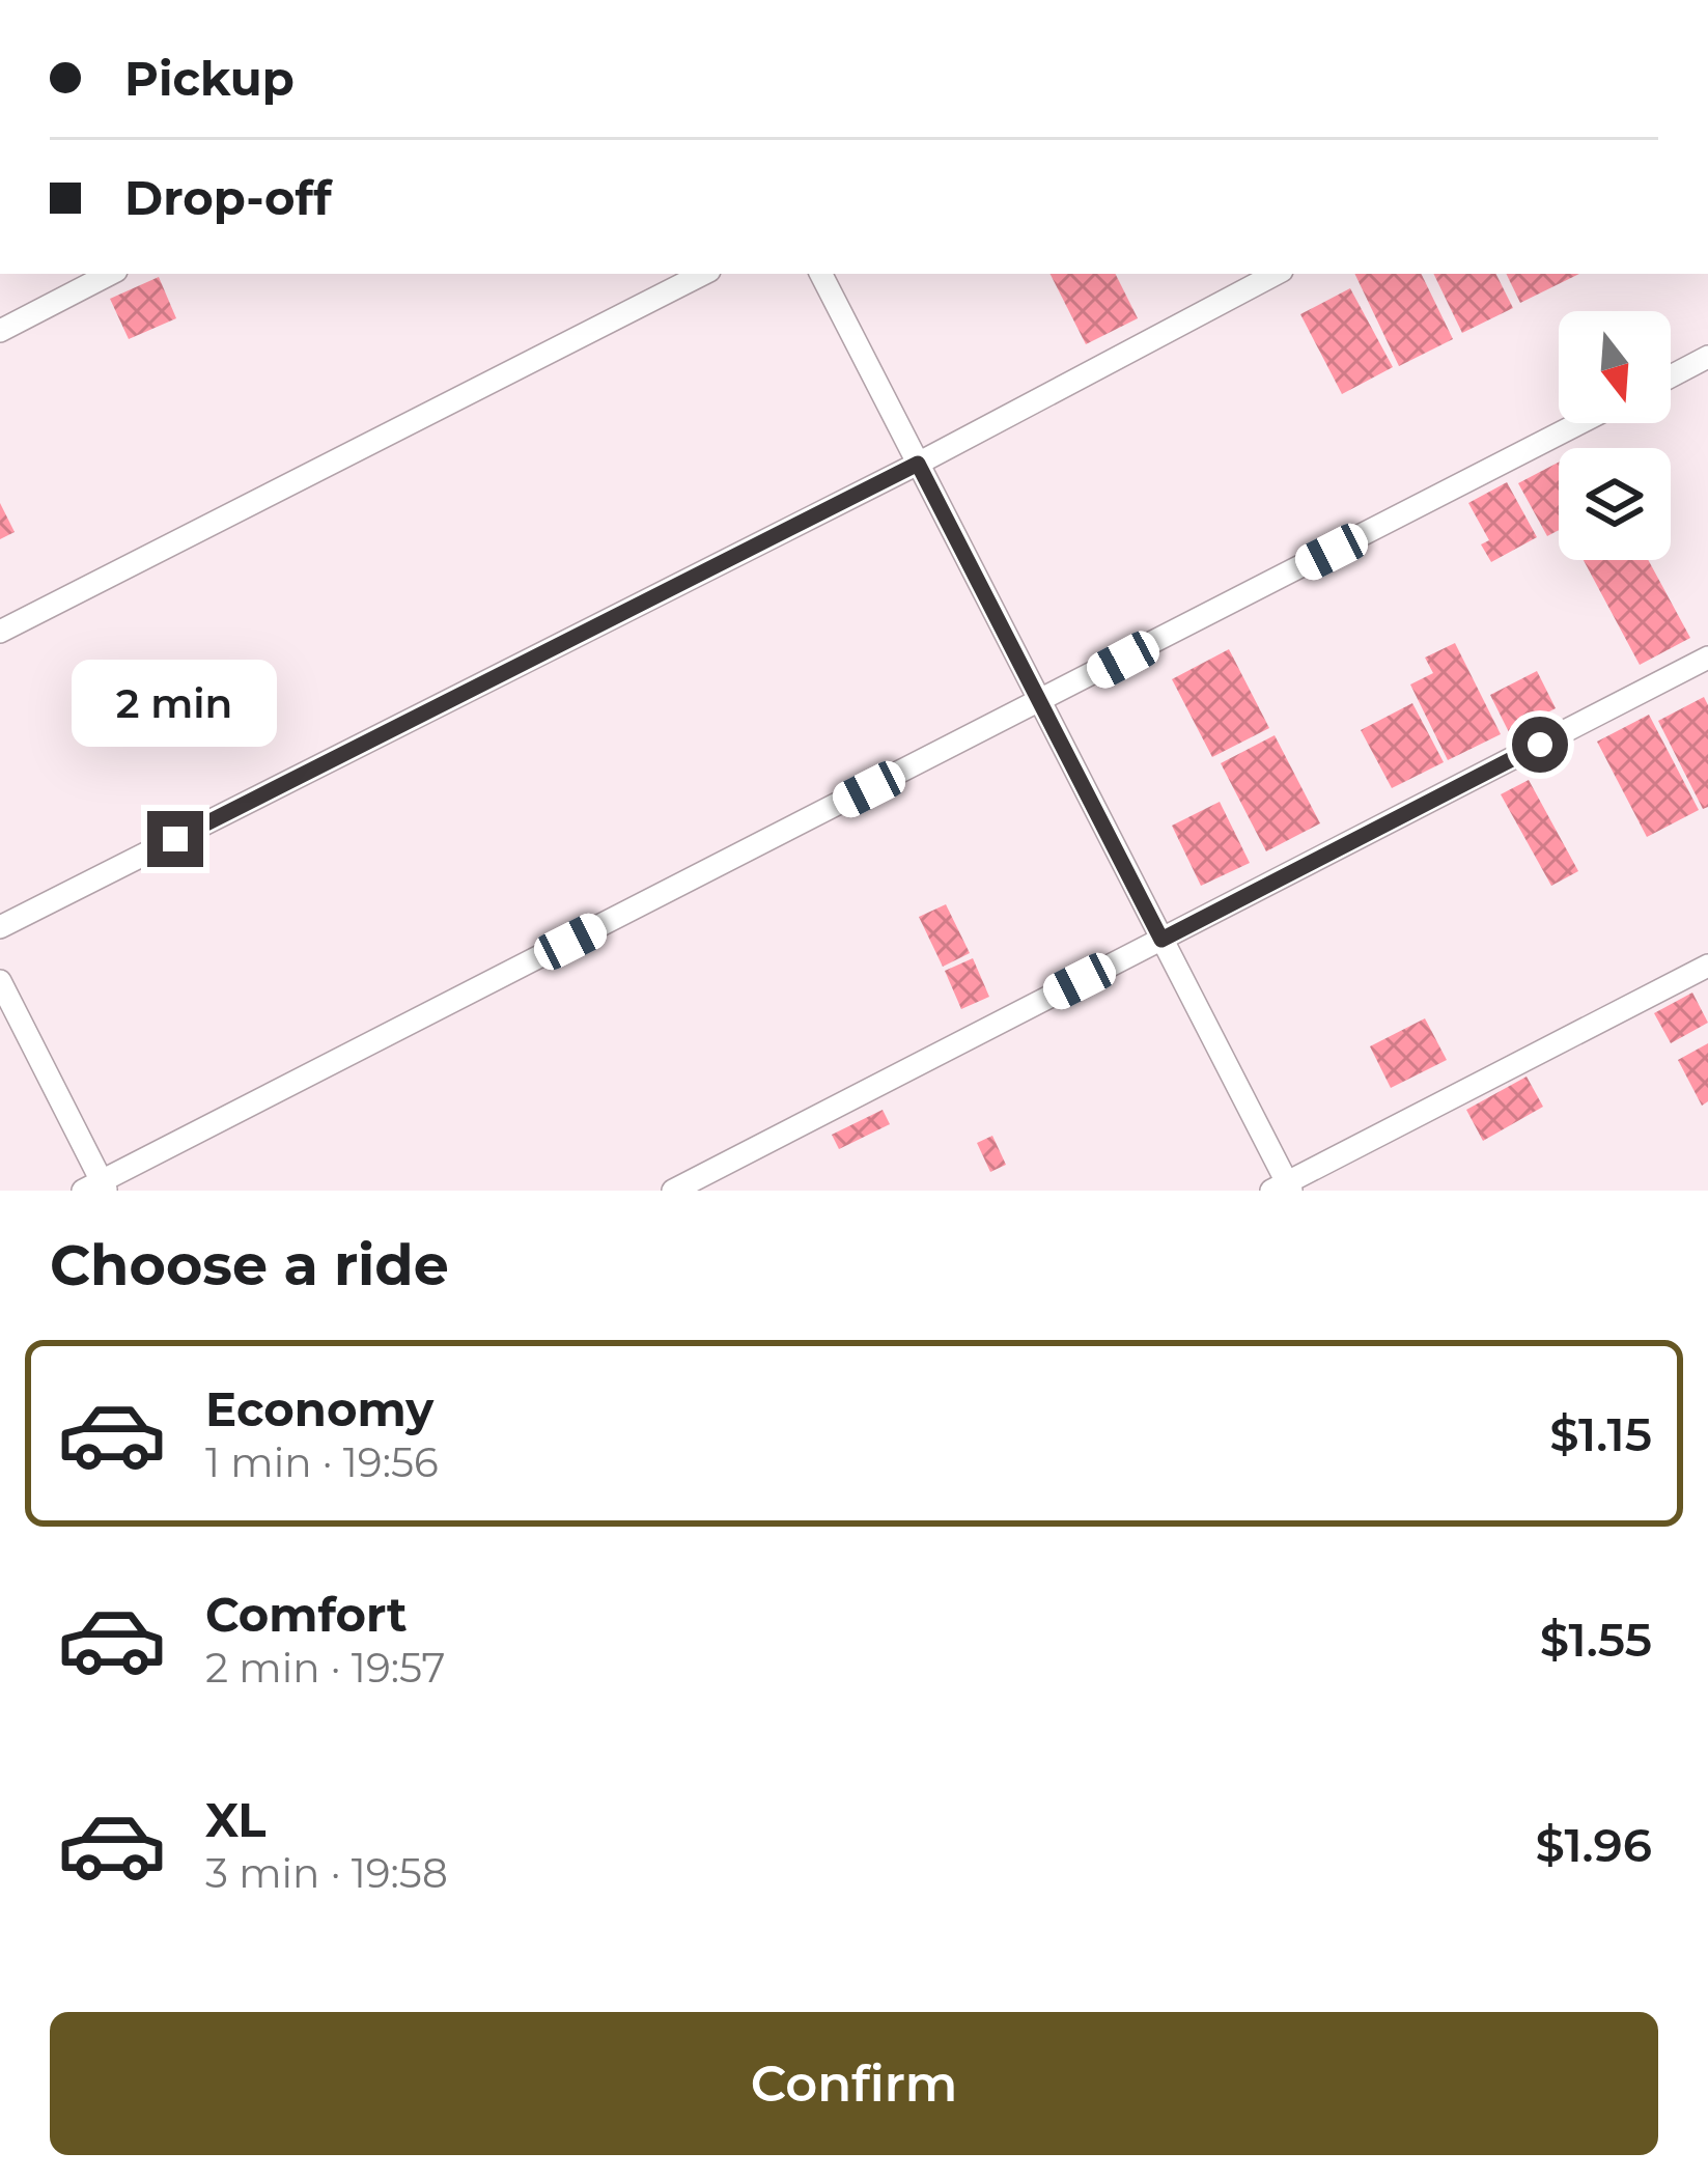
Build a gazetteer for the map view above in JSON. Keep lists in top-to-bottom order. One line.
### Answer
{"north":"bottom","page":{"banner":["Pickup","Drop-off"],"bubble":"2 min","heading":"Choose a ride","list":[{"name":"Economy","note":"1 min · 19:56","value":"$1.15"},{"name":"Comfort","note":"2 min · 19:57","value":"$1.55"},{"name":"XL","note":"3 min · 19:58","value":"$1.96"}],"buttons":"Confirm"}}
